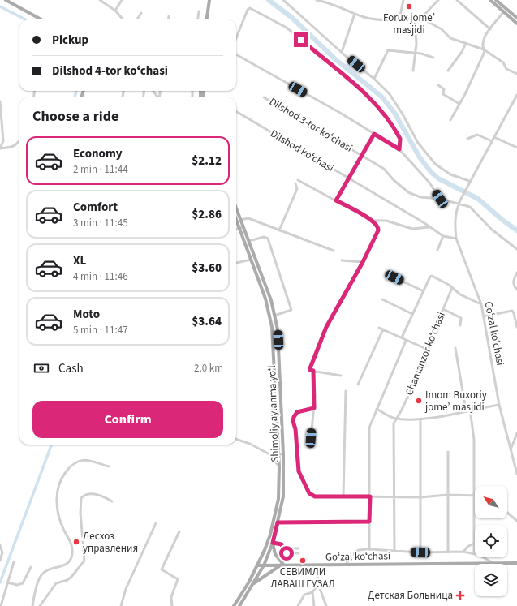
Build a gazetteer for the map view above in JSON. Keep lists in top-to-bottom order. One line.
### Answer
{"streets":{"main road":["Goʻzal koʻchasi","Shimoliy aylanma yoʻl"],"street":["Dilshod 3-tor koʻchasi","Dilshod koʻchasi","Chamanzor koʻchasi"]},"crossings":[["Dilshod 3-tor koʻchasi","Goʻzal koʻchasi"],["Dilshod koʻchasi","Goʻzal koʻchasi"],["Goʻzal koʻchasi","Shimoliy aylanma yoʻl"]],"places":{"other":["Forux jome’ masjidi","Imom Buxoriy jome’ masjidi","Лесхоз управления","СЕВИМЛИ ЛАВАШ ГУЗАЛ"],"health":["Детская Больница"]},"north":"top left","page":{"banner":["Pickup","Dilshod 4-tor koʻchasi"],"heading":"Choose a ride","list":[{"name":"Economy","note":"2 min · 11:44","value":"$2.12"},{"name":"Comfort","note":"3 min · 11:45","value":"$2.86"},{"name":"XL","note":"4 min · 11:46","value":"$3.60"},{"name":"Moto","note":"5 min · 11:47","value":"$3.64"}],"pay":["Cash","2.0 km"],"buttons":"Confirm"}}
